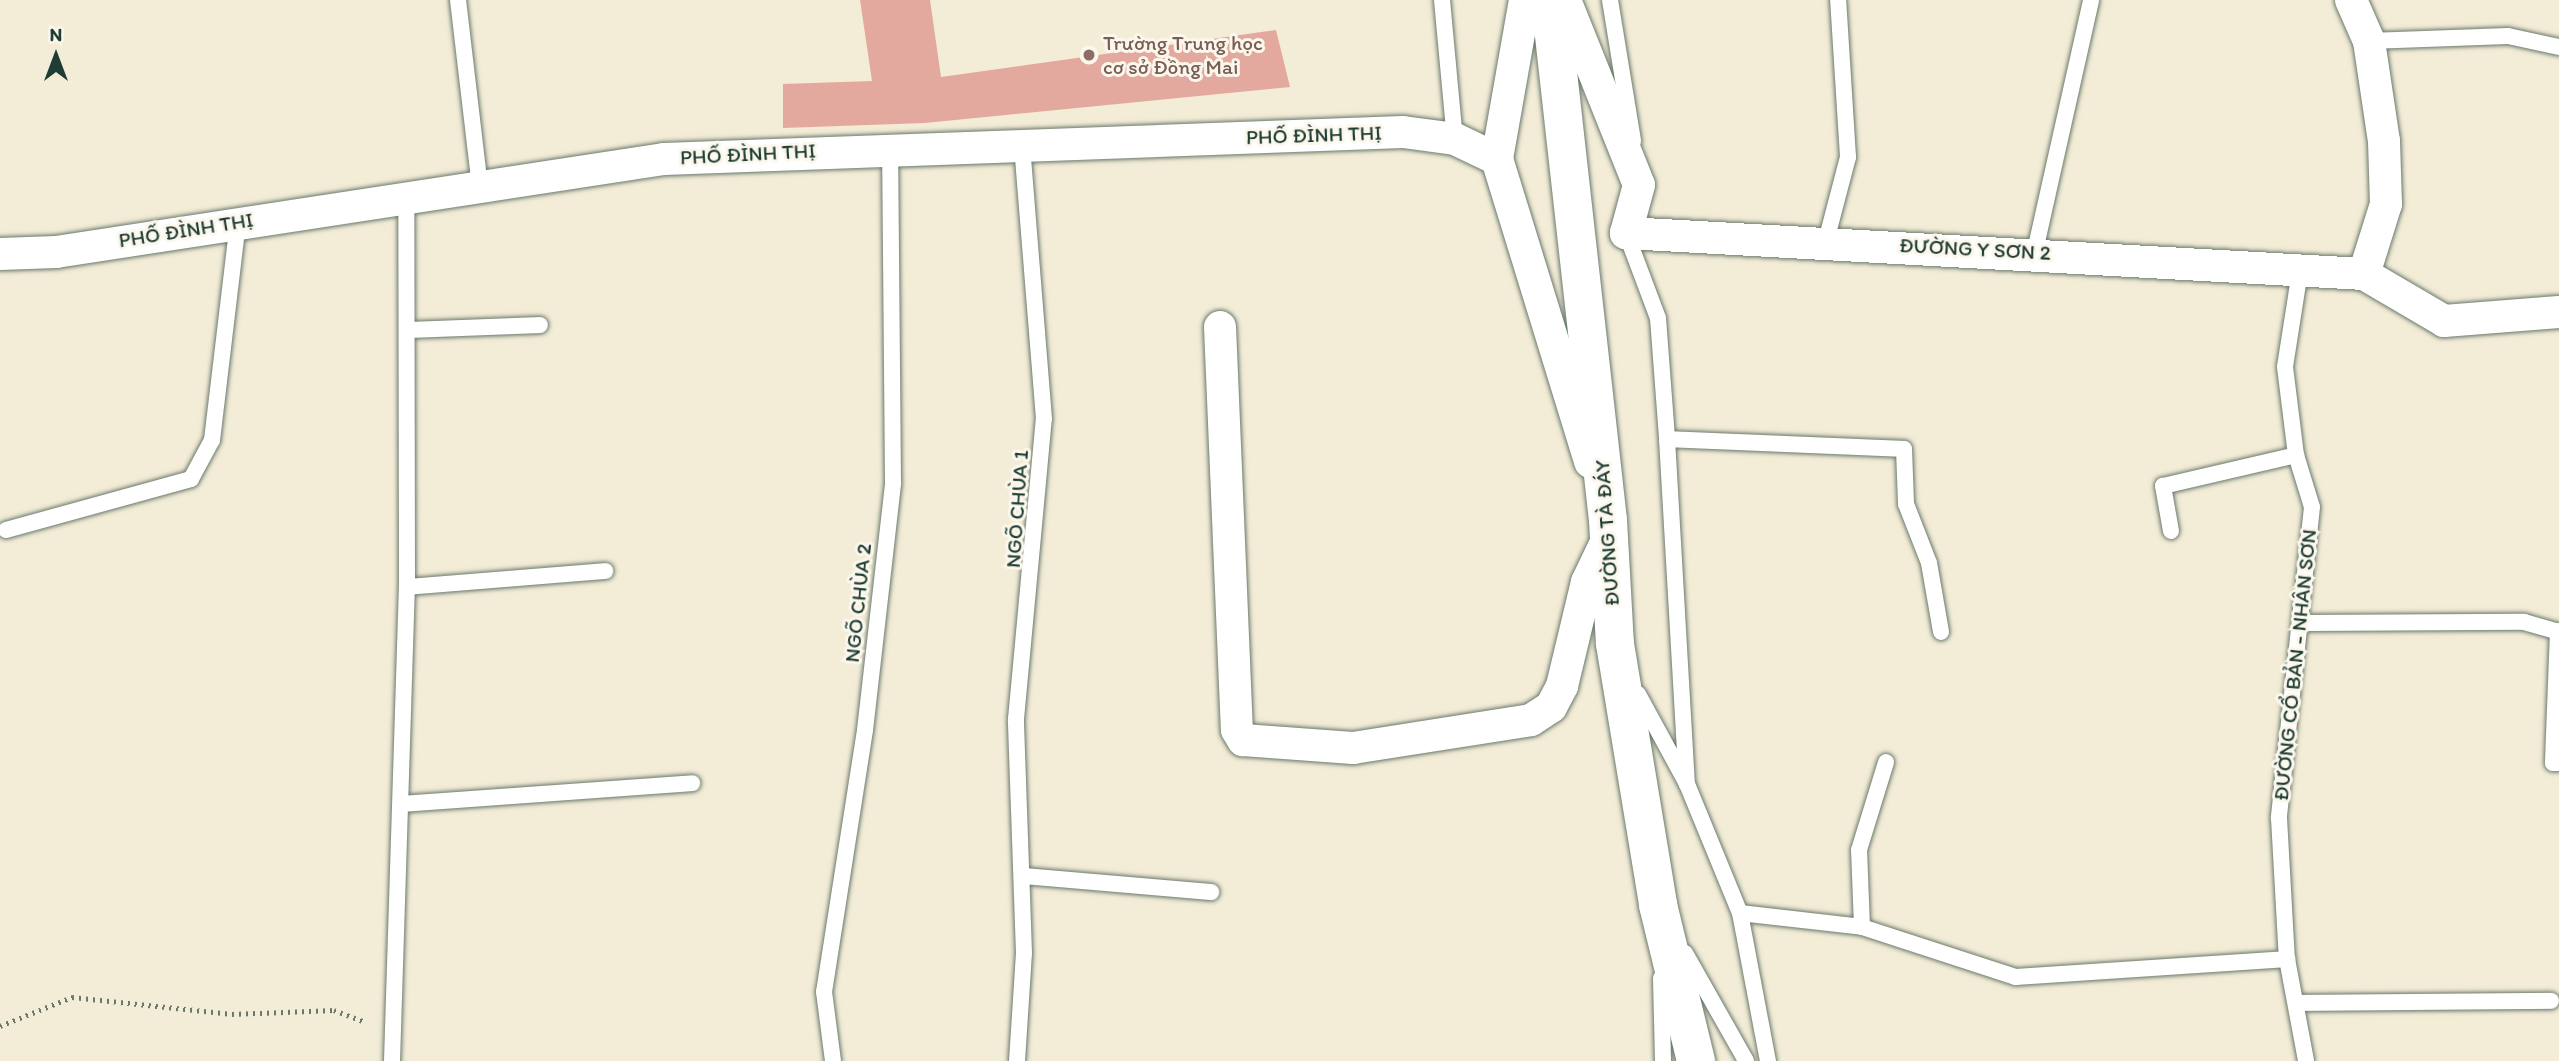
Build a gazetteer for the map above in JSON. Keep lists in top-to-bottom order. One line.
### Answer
{"streets":{"street":["PHỐ ĐÌNH THỊ","ĐƯỜNG Y SƠN 2","ĐƯỜNG TÀ ĐÁY"],"lane":["NGÕ CHÙA 1","NGÕ CHÙA 2","ĐƯỜNG CỔ BẢN - NHÂN SƠN"]},"crossings":[["PHỐ ĐÌNH THỊ","NGÕ CHÙA 1"],["PHỐ ĐÌNH THỊ","NGÕ CHÙA 2"],["ĐƯỜNG Y SƠN 2","ĐƯỜNG CỔ BẢN - NHÂN SƠN"]],"places":["Trường Trung học cơ sở Đồng Mai"],"north":"top"}
